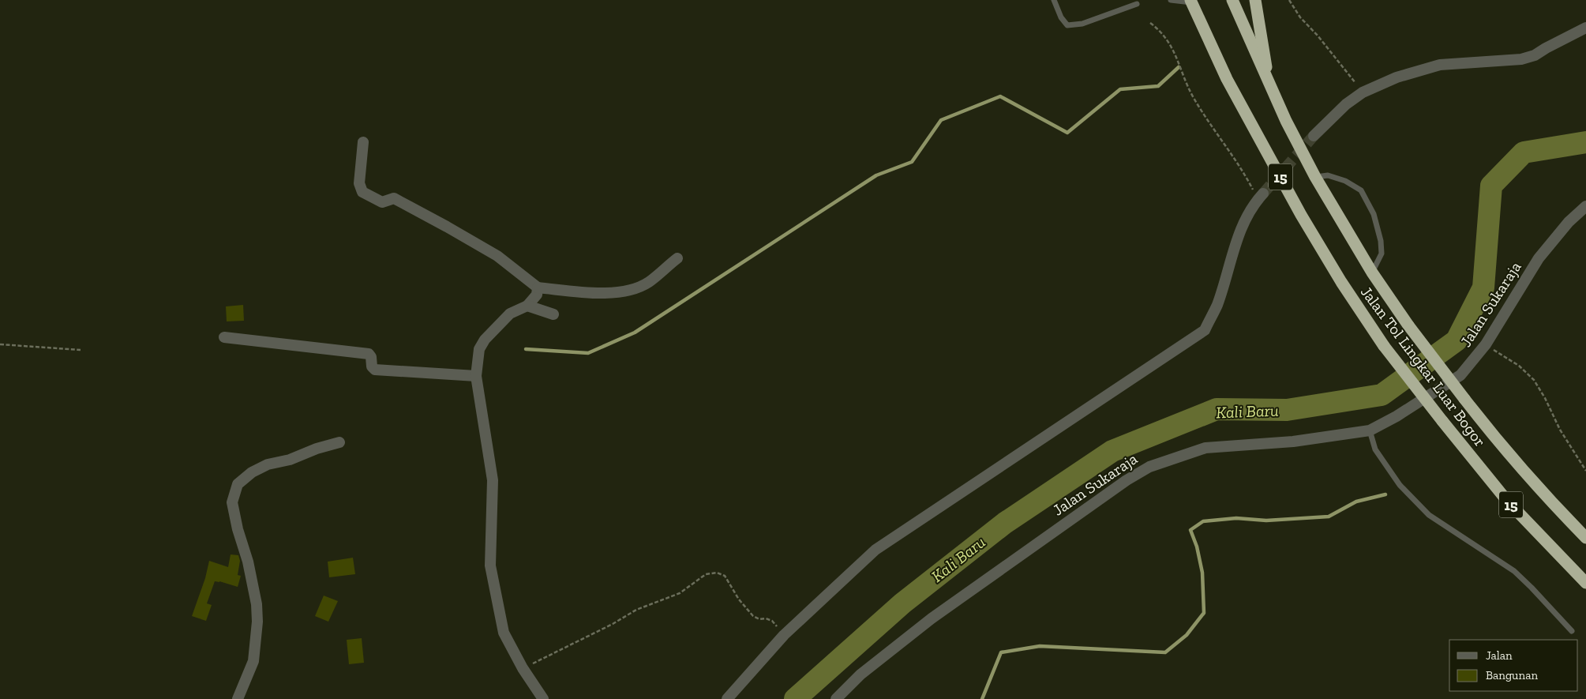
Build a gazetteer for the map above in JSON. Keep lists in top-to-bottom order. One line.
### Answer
{"streets":{"highway":["15","Jalan Tol Lingkar Luar Bogor"],"street":["Jalan Sukaraja"]},"water":["Kali Baru"],"legend":["Jalan","Bangunan"]}
